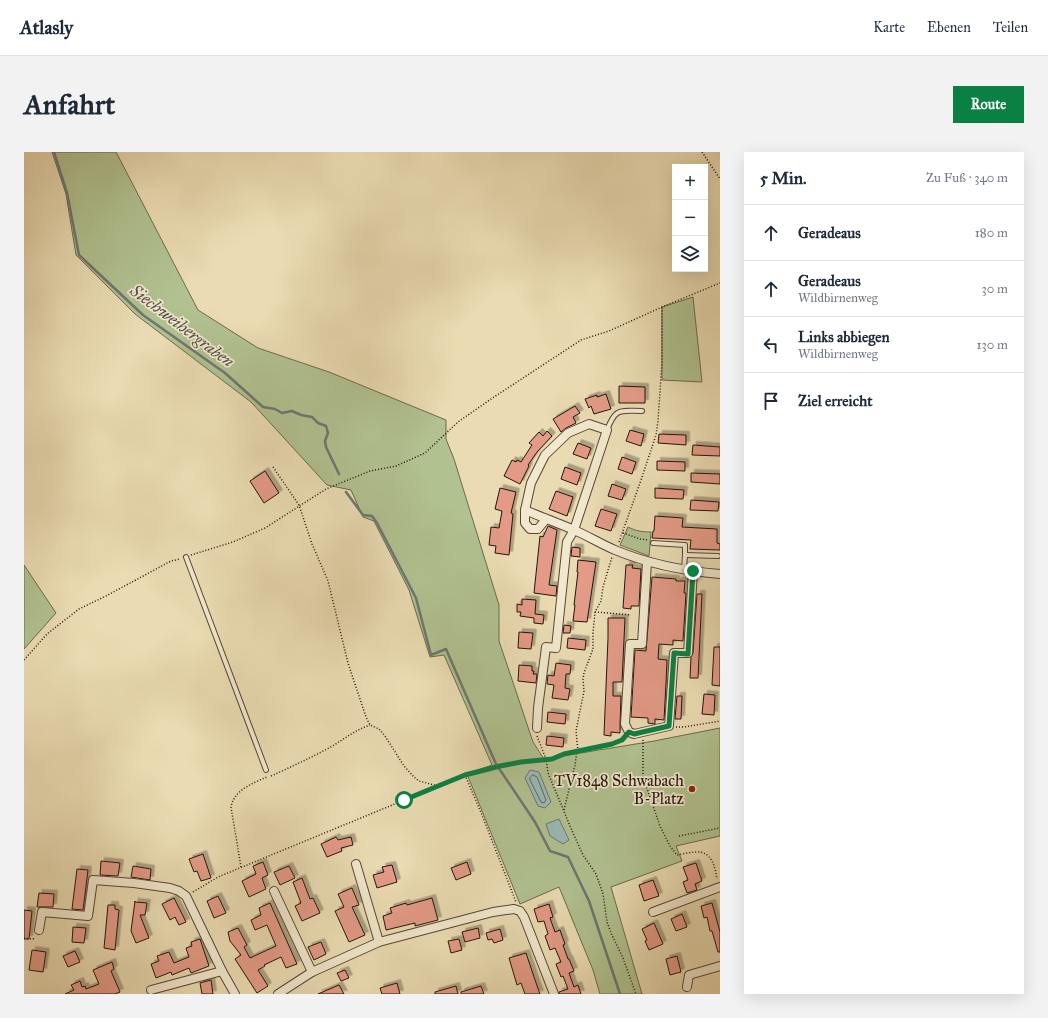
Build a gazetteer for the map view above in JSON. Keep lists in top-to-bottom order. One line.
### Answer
{"water":["Siechweihergraben"],"places":["TV1848 Schwabach B-Platz"],"page":{"header":"Atlasly","nav":["Karte","Ebenen","Teilen"],"buttons":"Route","title":"Anfahrt","heading":["5 Min.","Zu Fuß · 340 m"],"map_buttons":["+","−"],"list":[["Geradeaus","180 m"],["Geradeaus","Wildbirnenweg","30 m"],["Links abbiegen","Wildbirnenweg","130 m"],"Ziel erreicht"]}}
